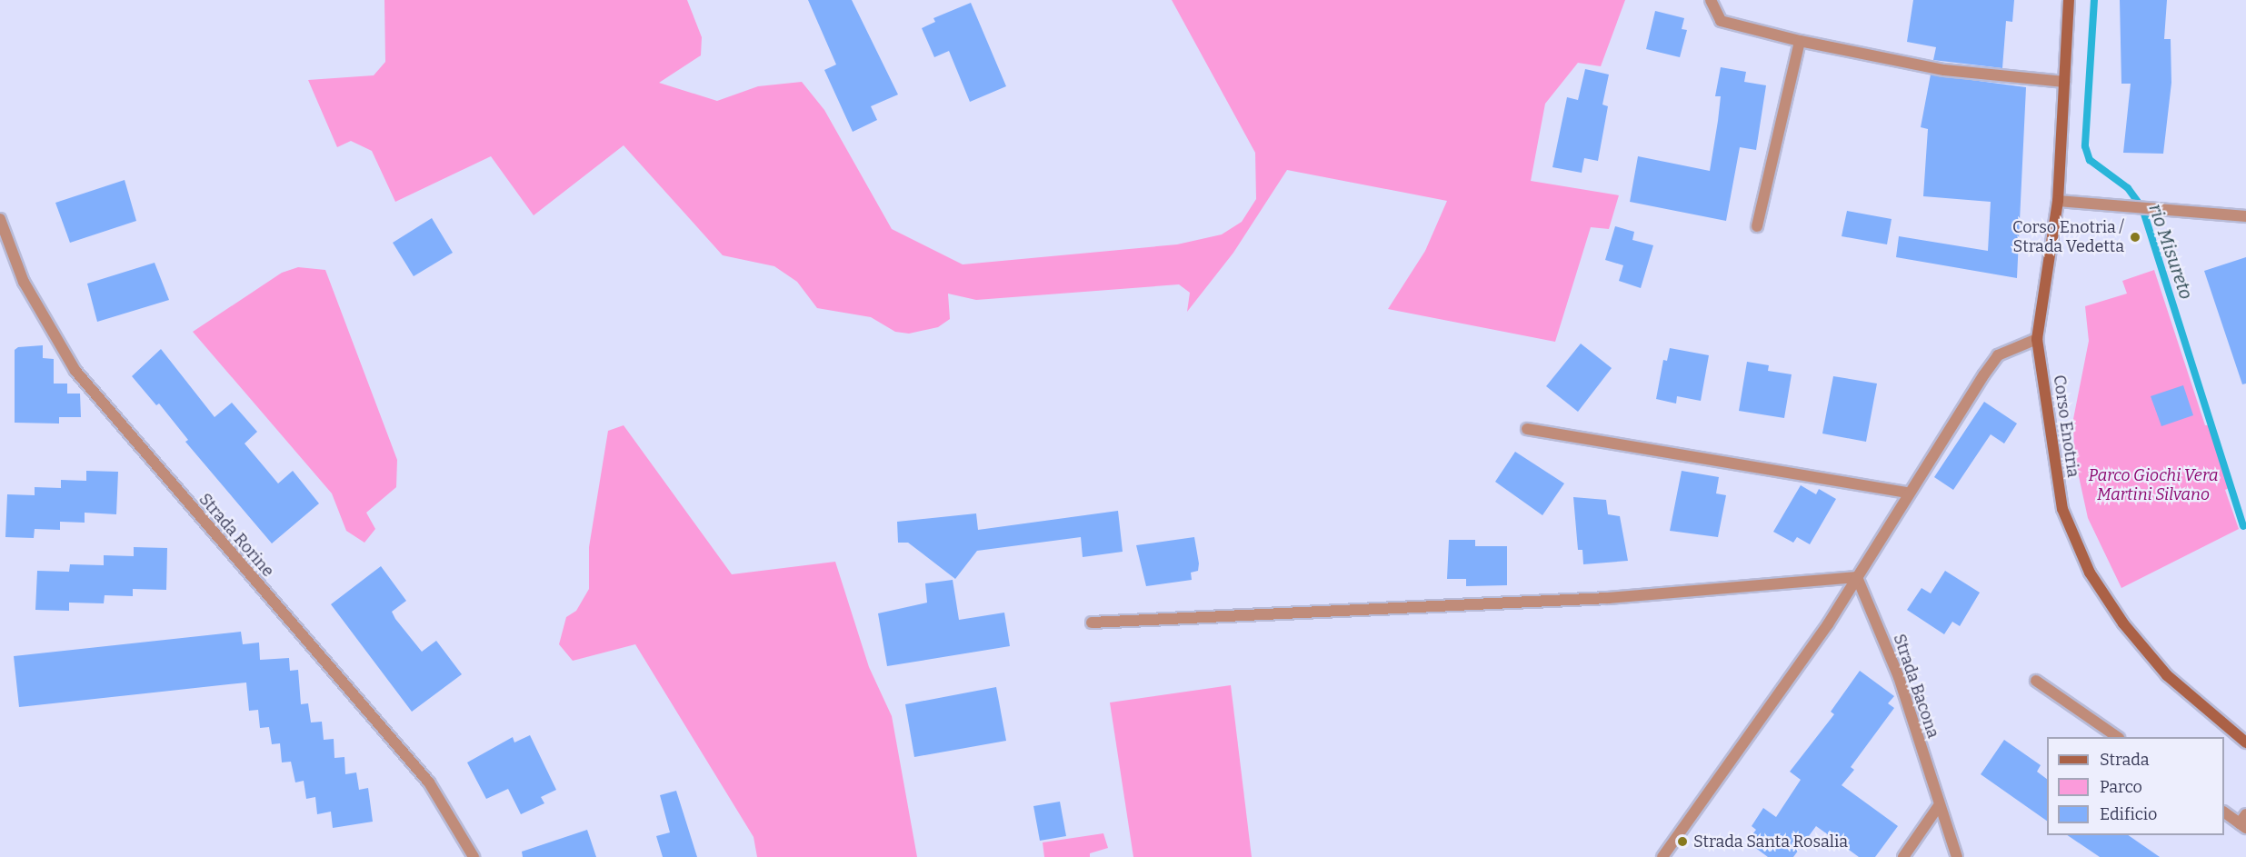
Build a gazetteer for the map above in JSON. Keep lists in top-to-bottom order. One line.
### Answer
{"streets":{"main road":["Corso Enotria"],"street":["Strada Rorine","Strada Bacona"]},"water":["rio Misureto"],"parks":["Parco Giochi Vera Martini Silvano"],"places":["Corso Enotria / Strada Vedetta","Strada Santa Rosalia"],"legend":["Strada","Parco","Edificio"]}
